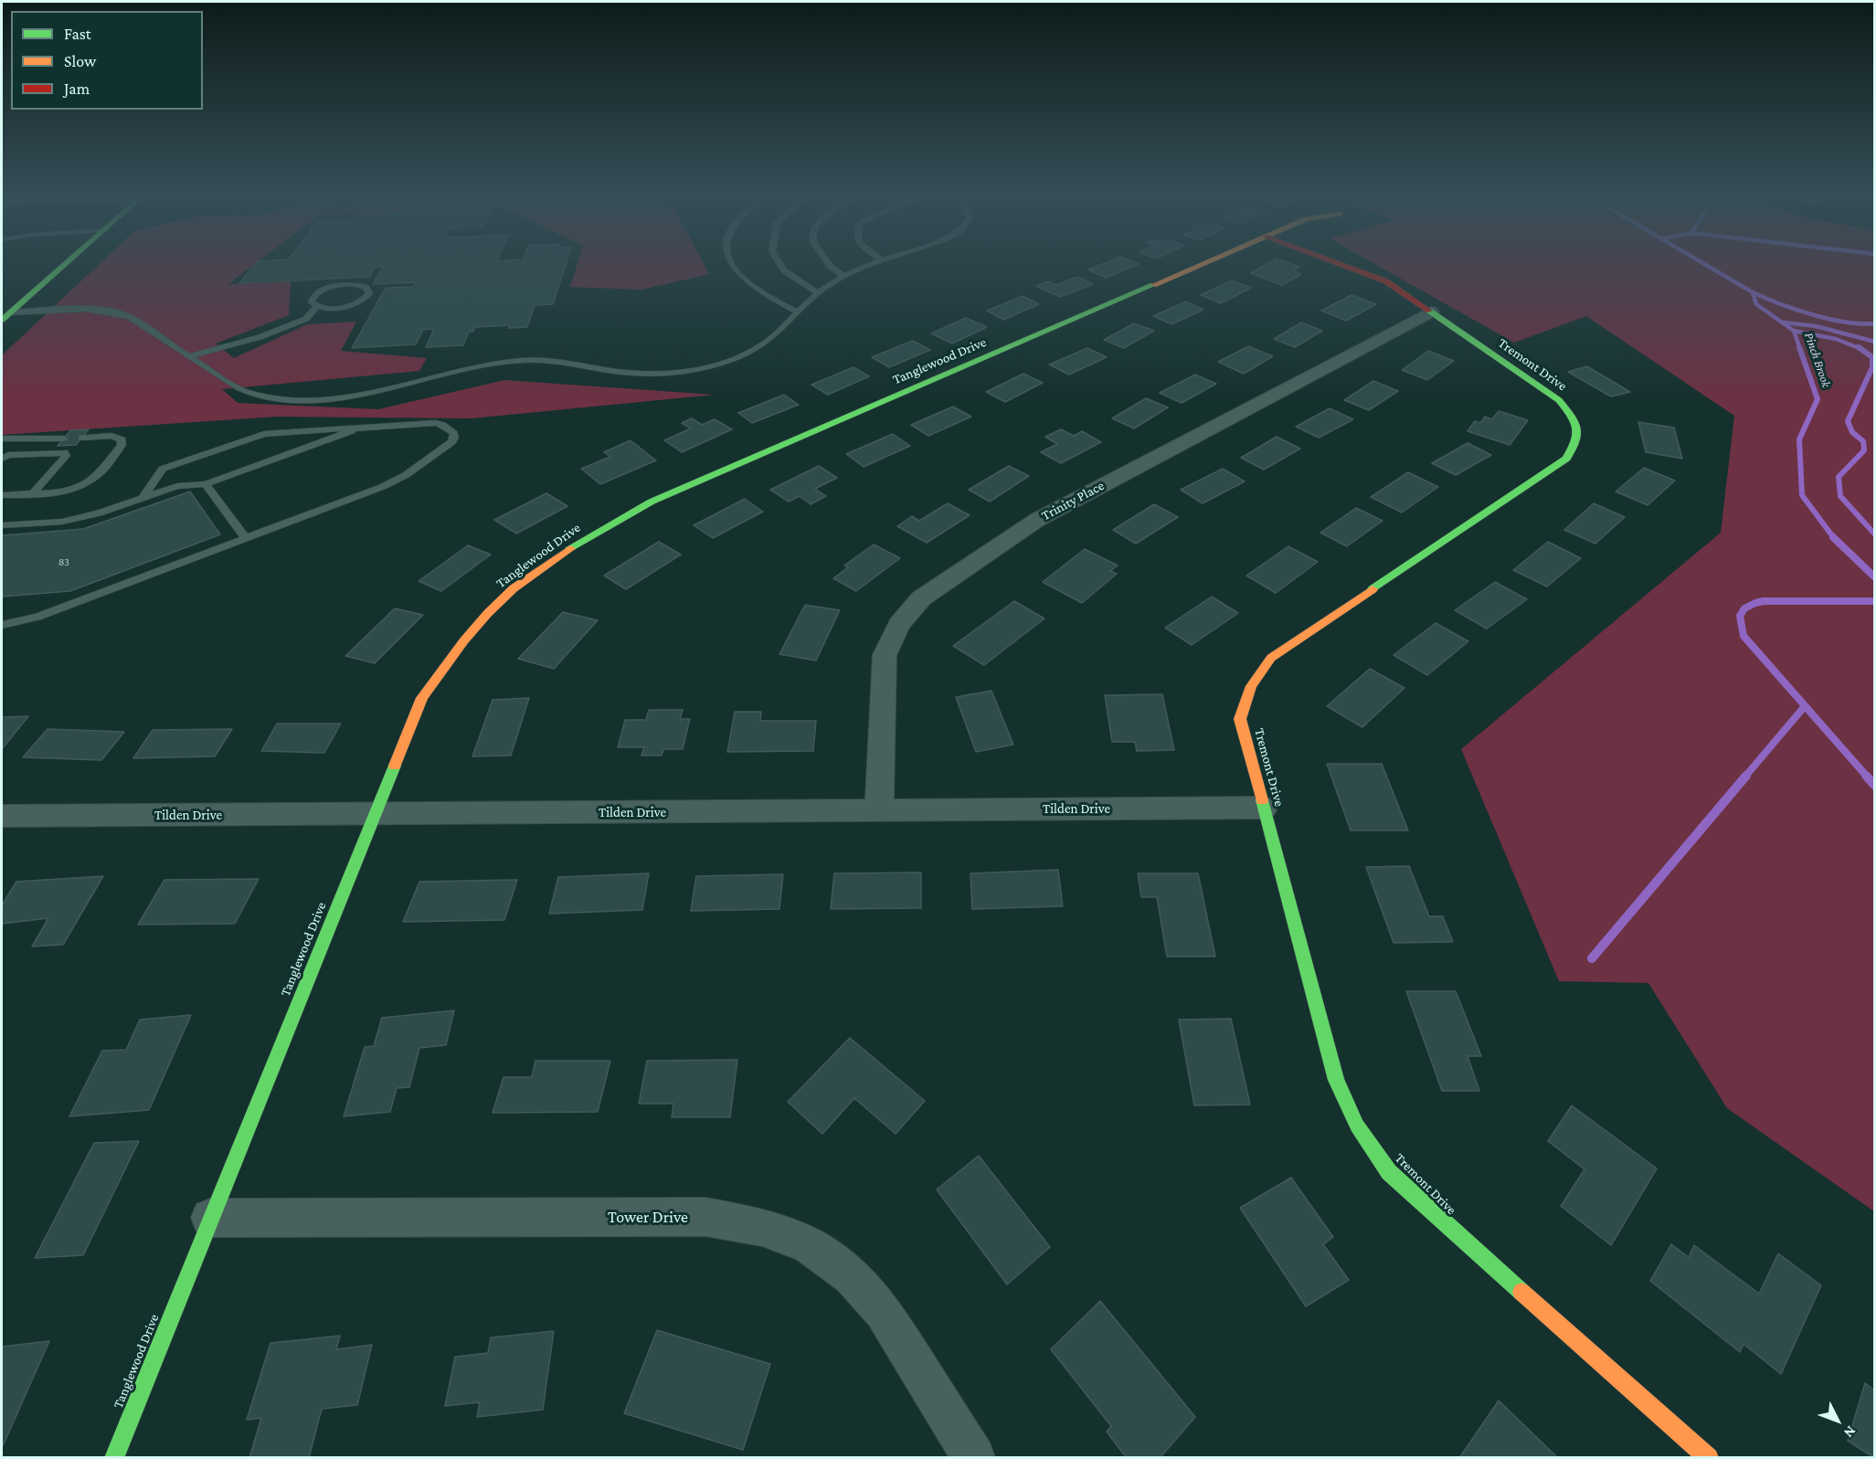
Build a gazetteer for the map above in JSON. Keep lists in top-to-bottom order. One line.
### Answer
{"streets":{"street":["Tanglewood Drive","Tremont Drive","Trinity Place","Tilden Drive","Tower Drive"]},"crossings":[["Tanglewood Drive","Tilden Drive"],["Tanglewood Drive","Tower Drive"],["Tremont Drive","Trinity Place"],["Tremont Drive","Tilden Drive"],["Trinity Place","Tilden Drive"]],"water":["Pinch Brook"],"house_numbers":["83"],"legend":["Fast","Slow","Jam"],"north":"bottom right"}
